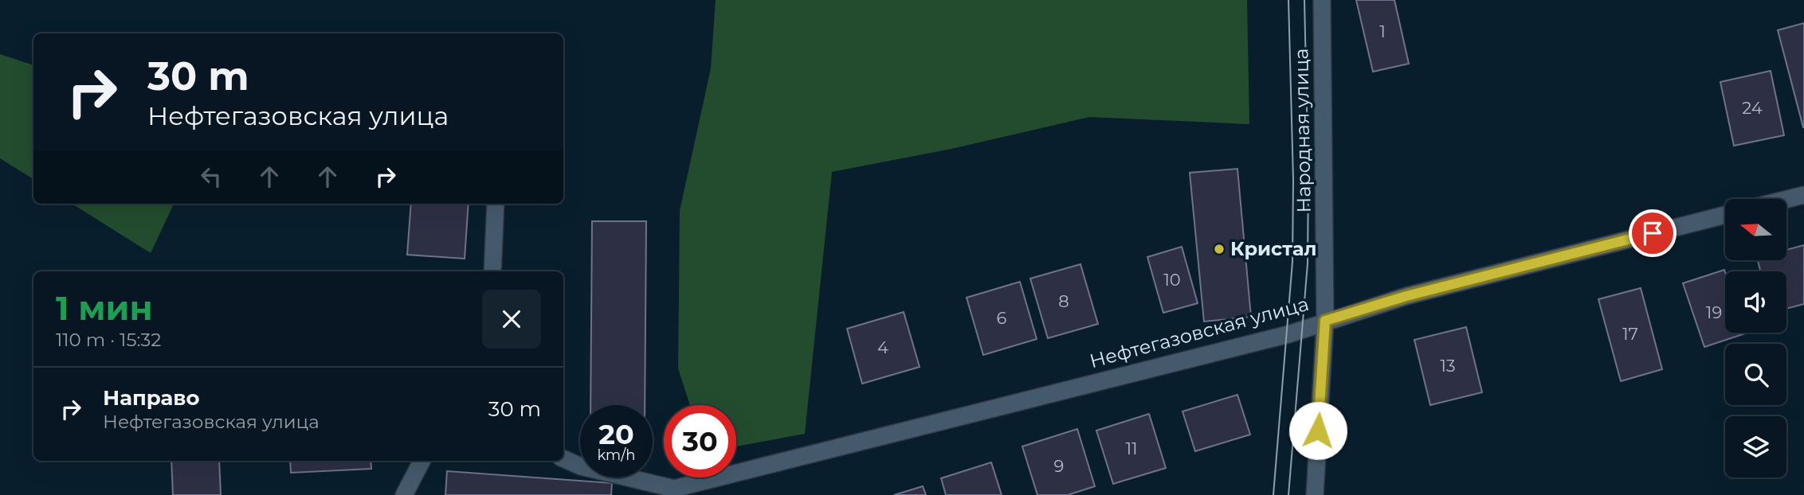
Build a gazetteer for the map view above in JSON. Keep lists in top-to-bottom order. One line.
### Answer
{"streets":{"street":["Народная улица","Нефтегазовская улица"]},"crossings":[["Народная улица","Нефтегазовская улица"]],"places":["Кристал"],"house_numbers":["1","24","10","8","19","6","17","4","13","11","9"],"north":"left","page":{"turn":["30 m","Нефтегазовская улица"],"heading":["1 мин","110 m · 15:32"],"list":[{"name":"Направо","note":"Нефтегазовская улица","value":"30 m"}],"speed":"20 km/h","limit":"30"}}
